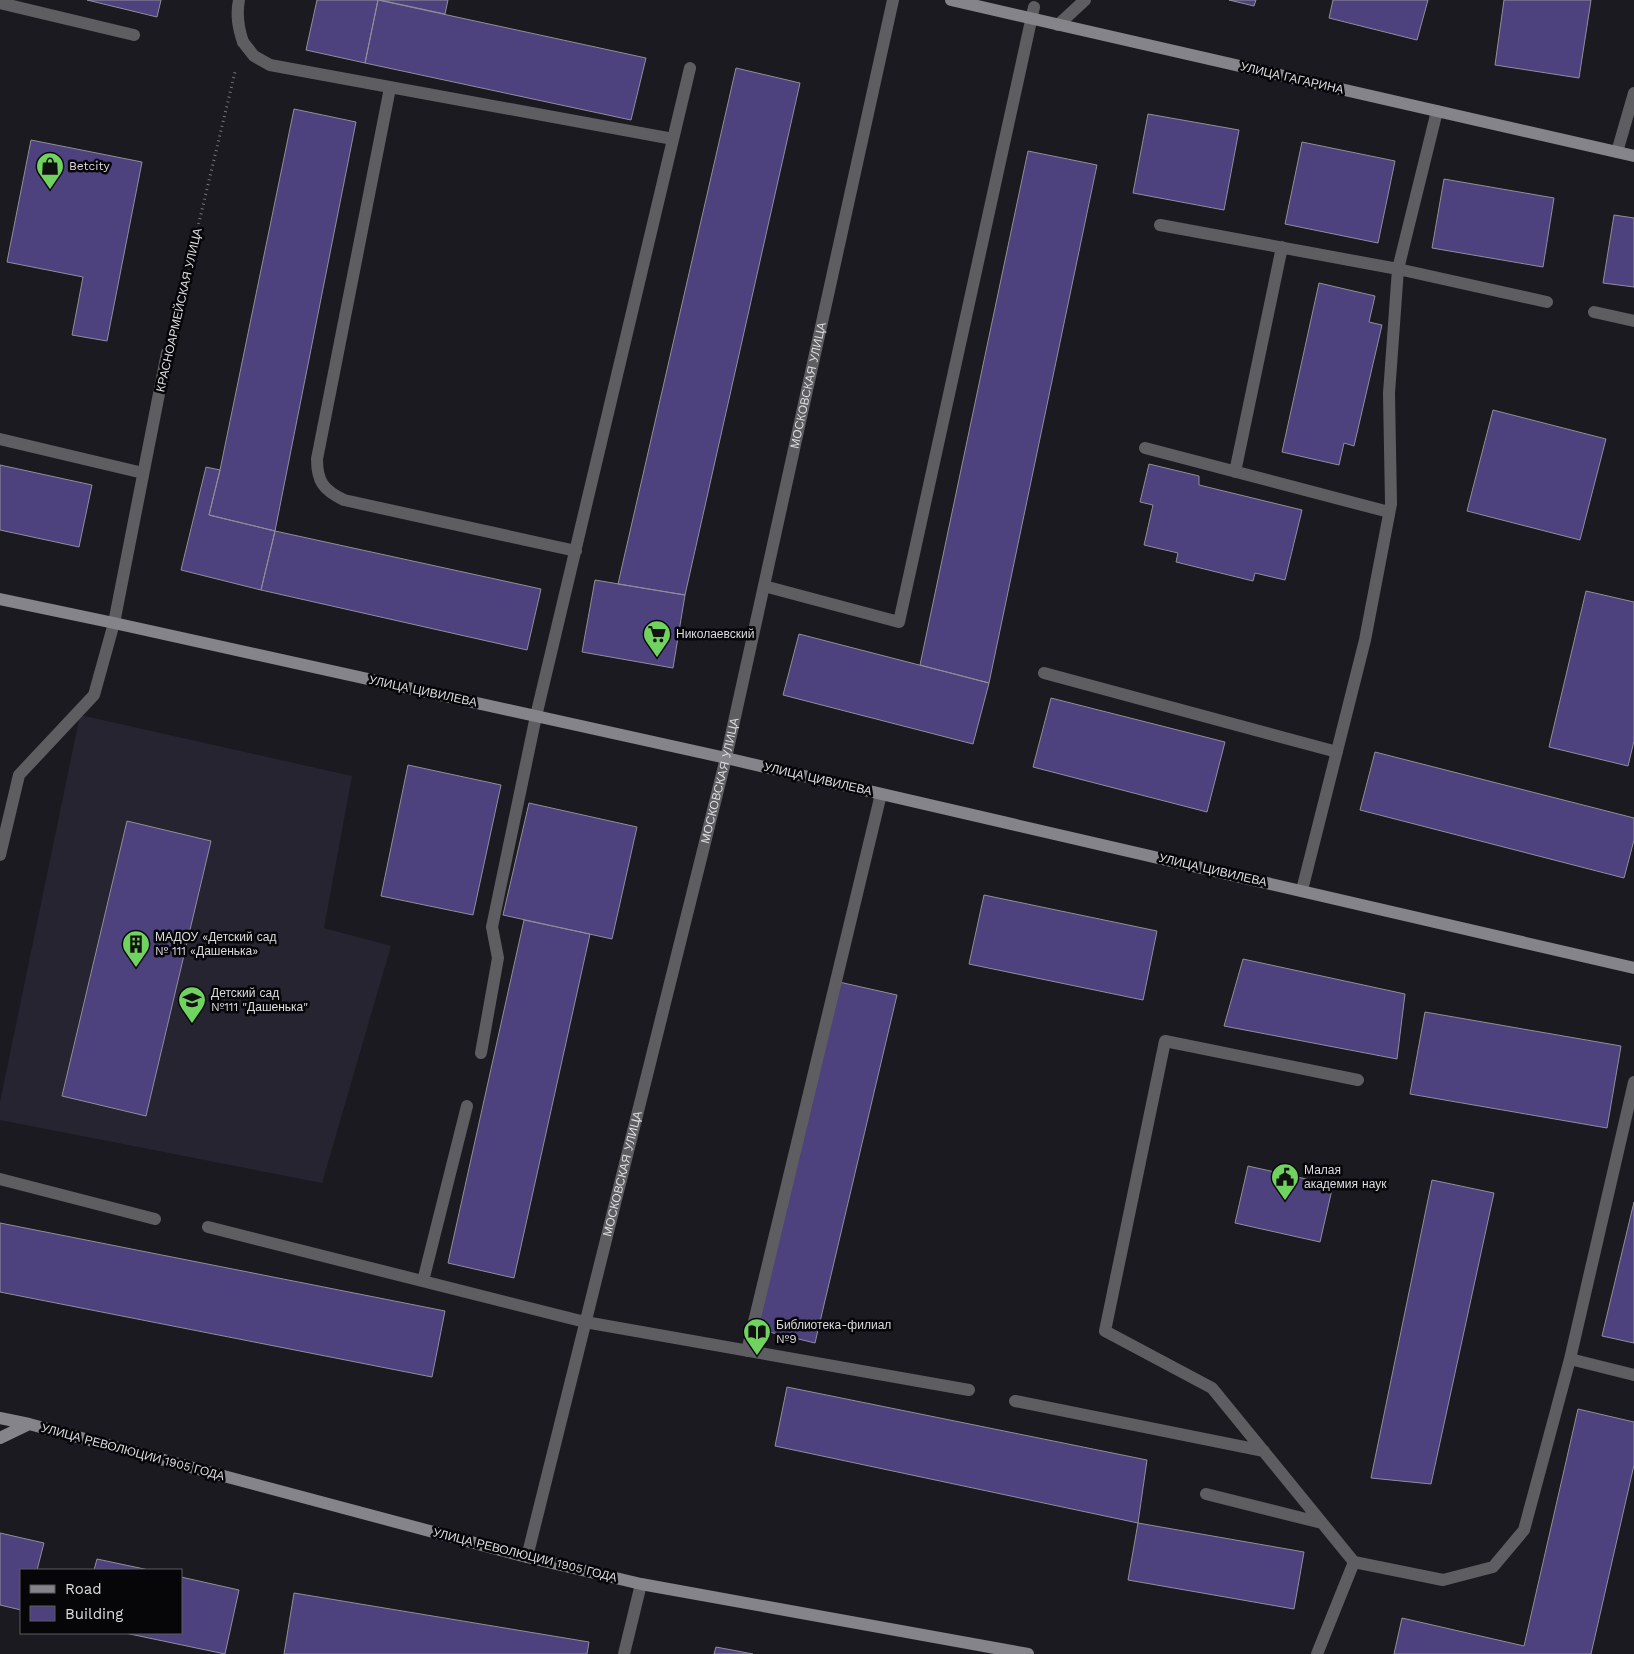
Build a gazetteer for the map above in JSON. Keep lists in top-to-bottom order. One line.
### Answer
{"streets":{"street":["УЛИЦА ГАГАРИНА","КРАСНОАРМЕЙСКАЯ УЛИЦА","МОСКОВСКАЯ УЛИЦА","УЛИЦА ЦИВИЛЕВА","УЛИЦА РЕВОЛЮЦИИ 1905 ГОДА"]},"crossings":[["КРАСНОАРМЕЙСКАЯ УЛИЦА","УЛИЦА ЦИВИЛЕВА"],["МОСКОВСКАЯ УЛИЦА","УЛИЦА ЦИВИЛЕВА"],["МОСКОВСКАЯ УЛИЦА","УЛИЦА РЕВОЛЮЦИИ 1905 ГОДА"]],"places":{"shop":["Betcity"],"supermarket":["Николаевский"],"building":["МАДОУ «Детский сад № 111 «Дашенька»"],"school or university":["Детский сад №111 \"Дашенька\""],"public building":["Малая академия наук"],"library":["Библиотека-филиал №9"]},"legend":["Road","Building"]}
